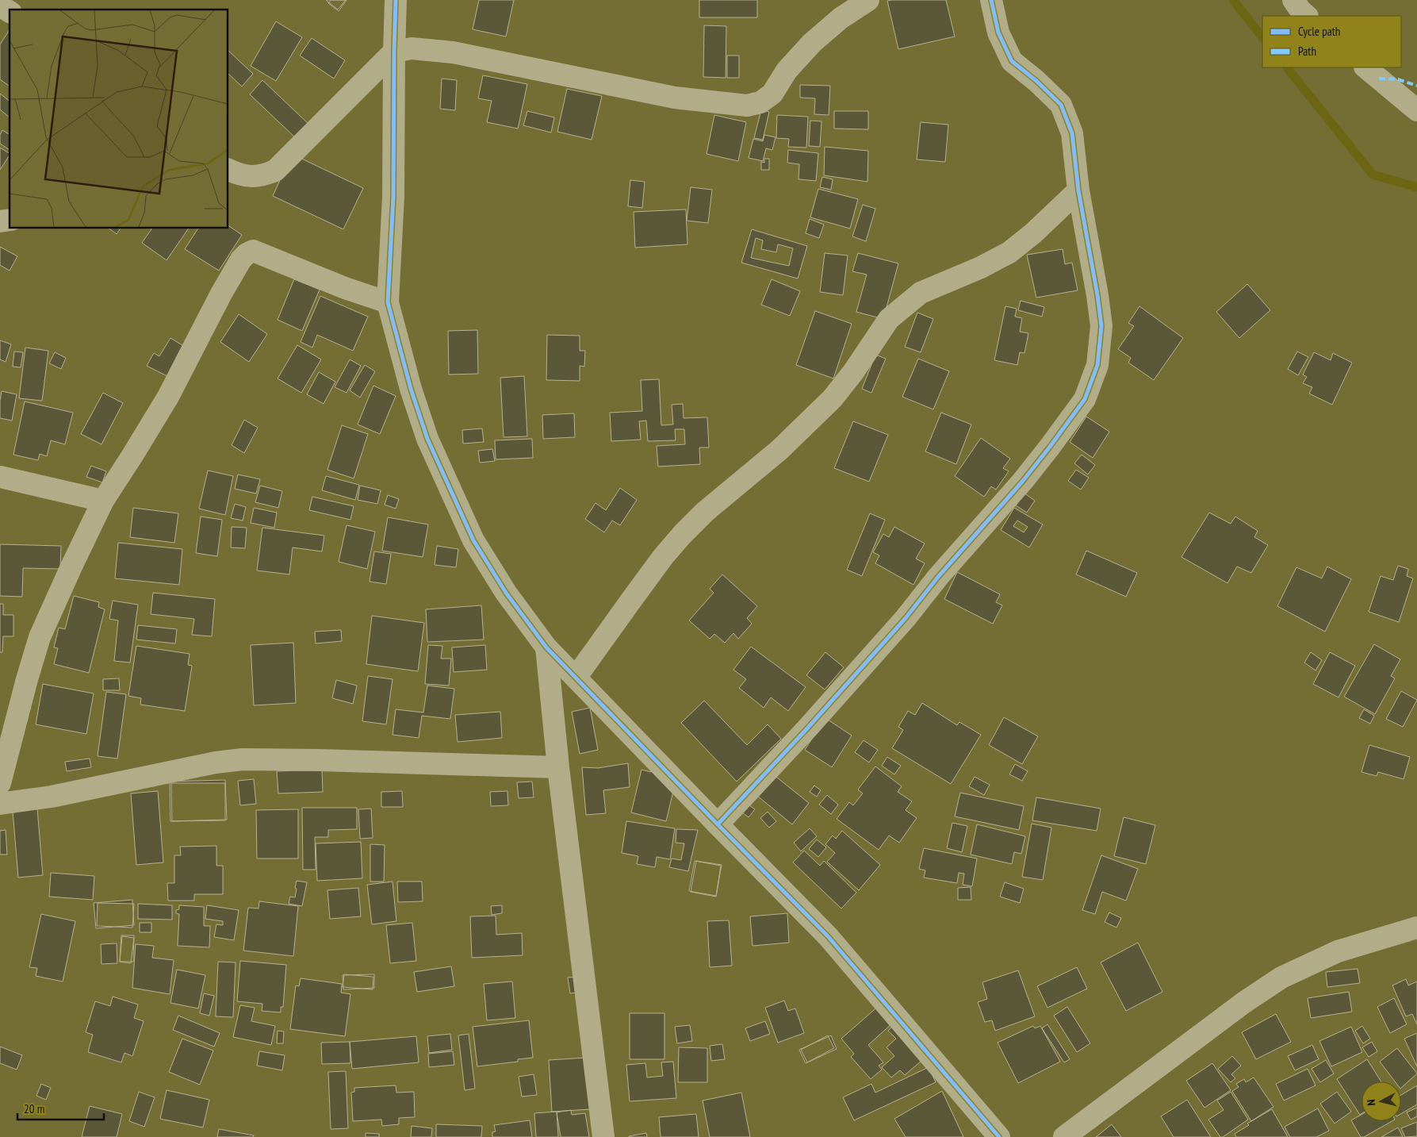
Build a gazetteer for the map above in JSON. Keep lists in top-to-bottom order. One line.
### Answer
{"legend":["Cycle path","Path"],"scale_bar":"20 m","north":"left"}
